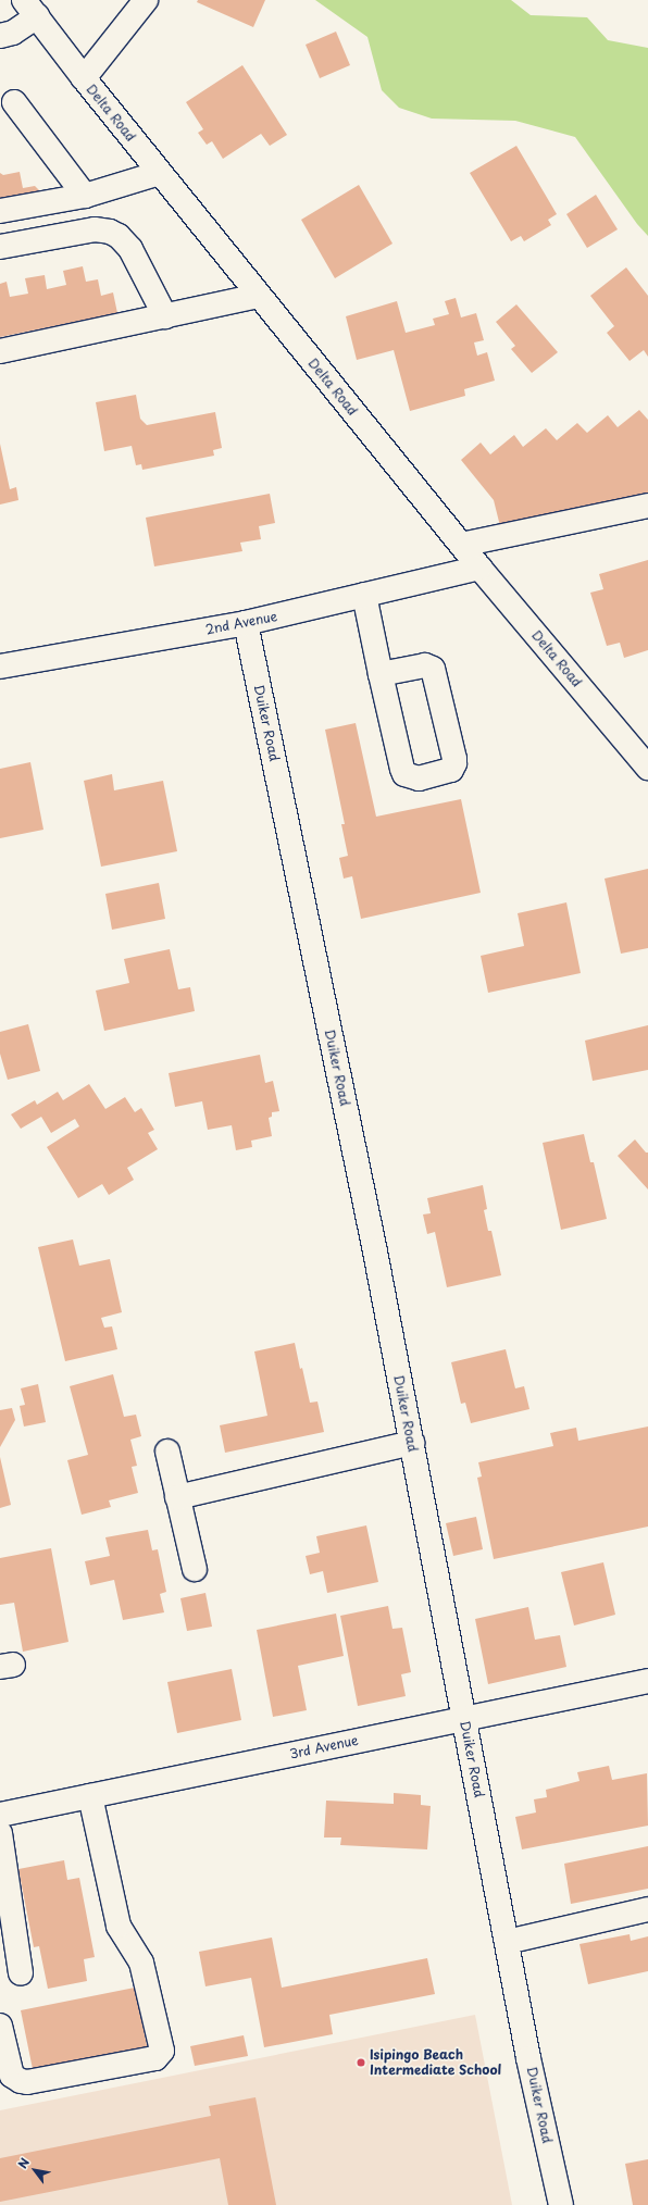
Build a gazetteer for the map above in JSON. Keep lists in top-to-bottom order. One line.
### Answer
{"streets":{"street":["Delta Road","2nd Avenue","Duiker Road","3rd Avenue"]},"crossings":[["Delta Road","2nd Avenue"],["2nd Avenue","Duiker Road"],["Duiker Road","3rd Avenue"]],"places":["Isipingo Beach Intermediate School"],"north":"top left"}
